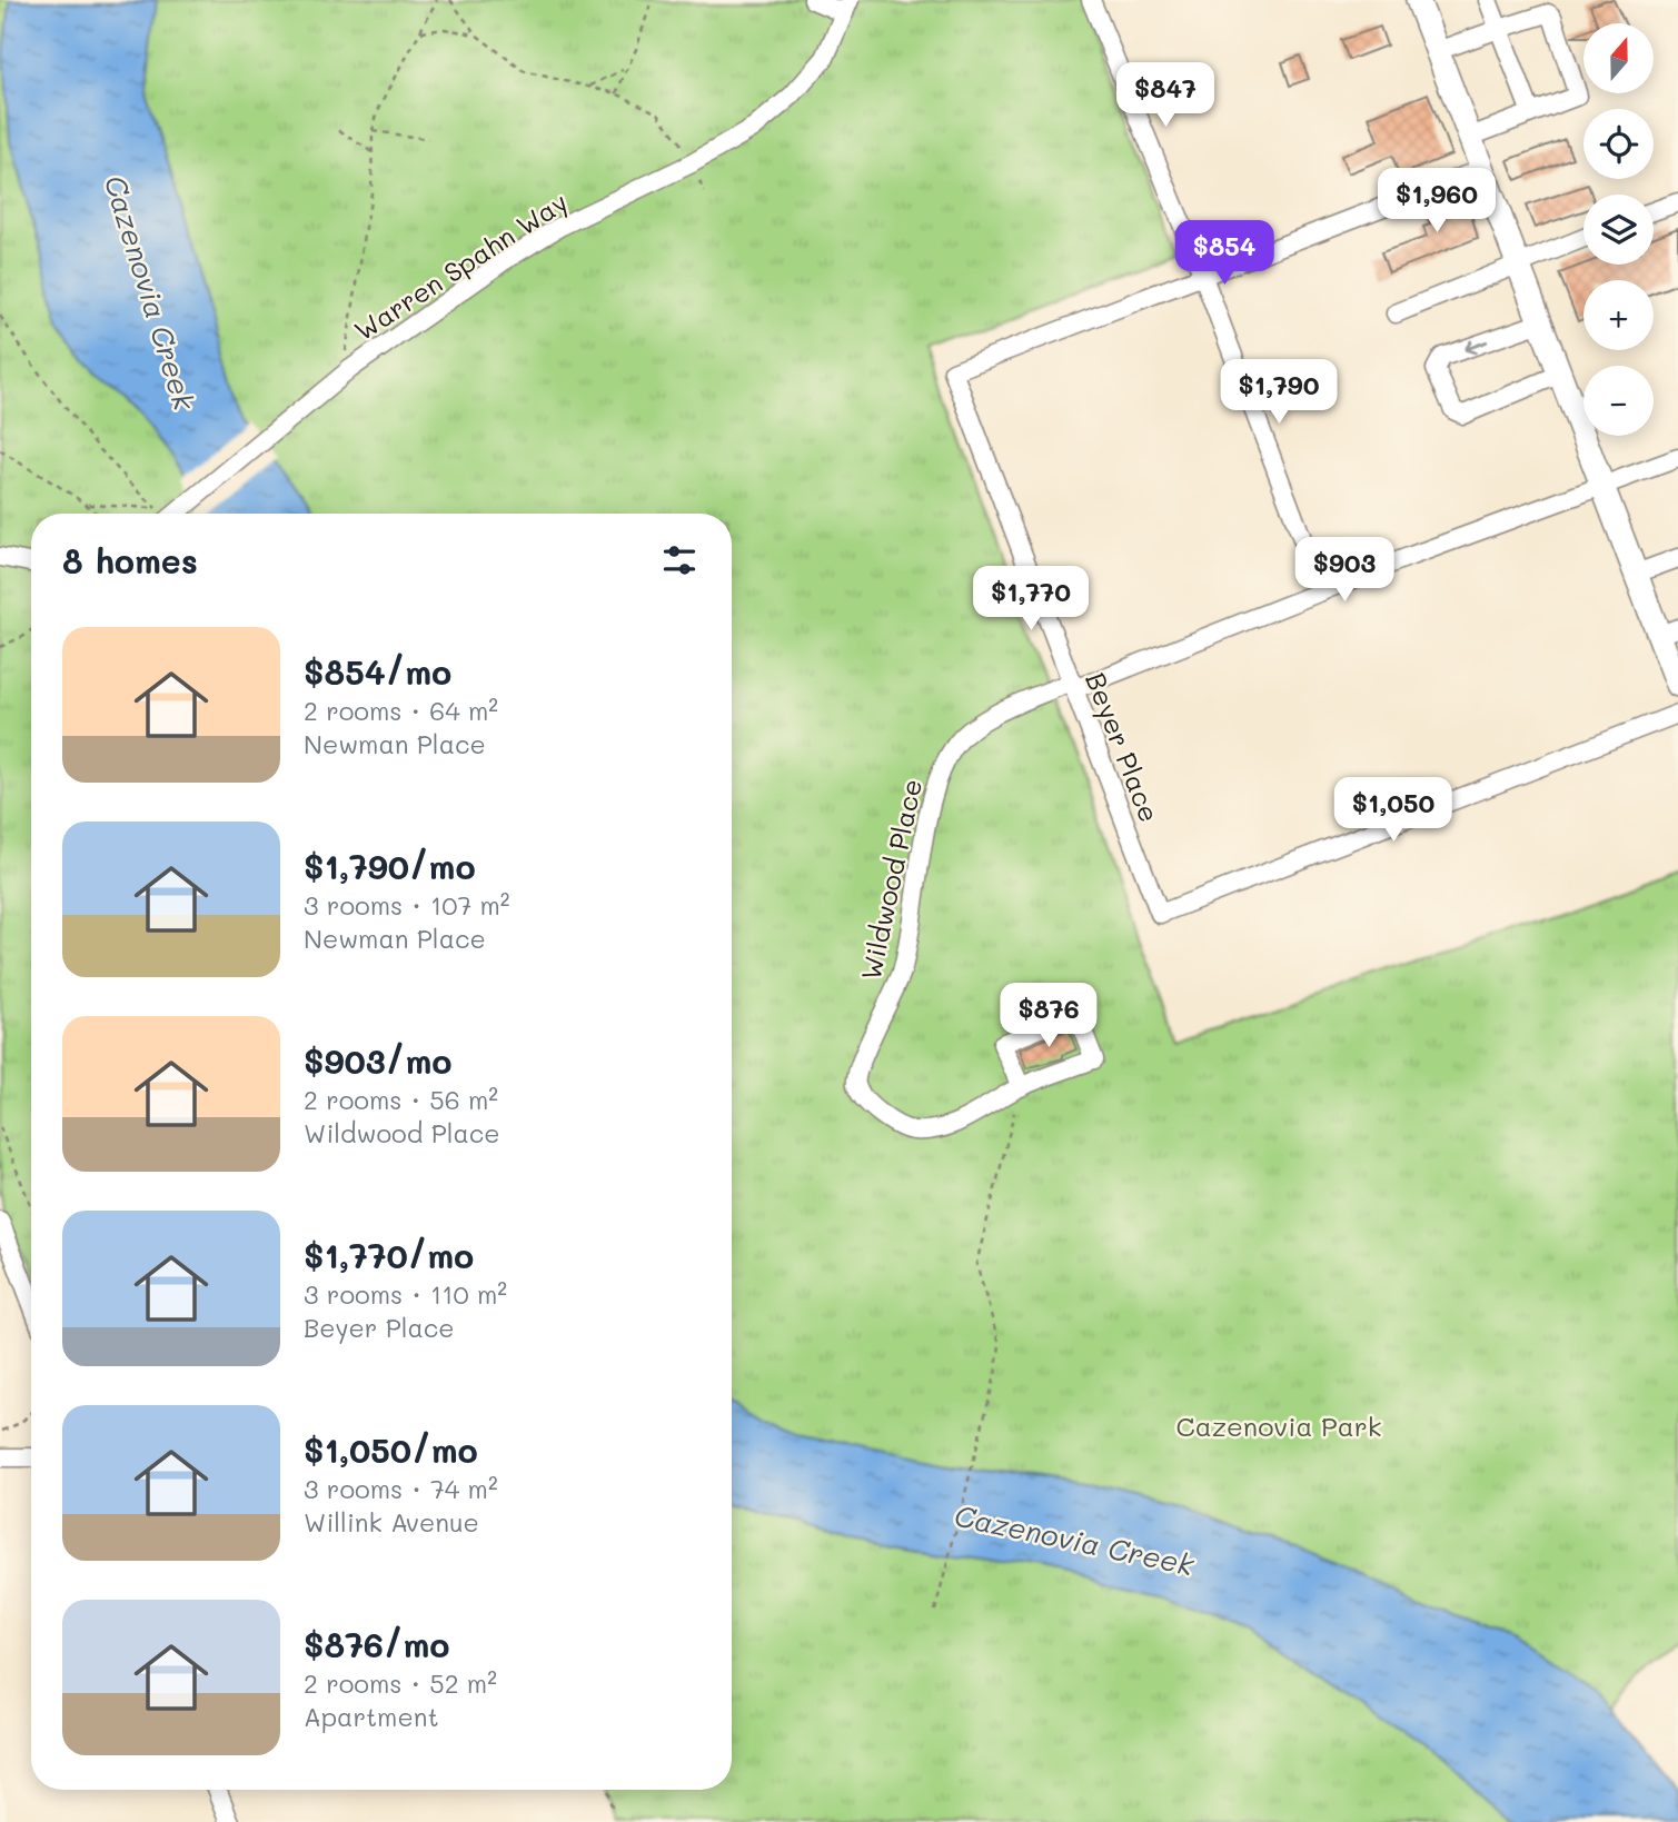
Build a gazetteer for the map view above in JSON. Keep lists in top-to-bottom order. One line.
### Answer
{"streets":{"street":["Warren Spahn Way","Beyer Place","Wildwood Place"]},"crossings":[["Beyer Place","Wildwood Place"]],"water":["Cazenovia Creek"],"parks":["Cazenovia Park"],"north":"top","page":{"map_buttons":["+","−"],"price":["$847","$1,960","$854","$1,790","$903","$1,770","$1,050","$876"],"heading":"8 homes","list":[{"name":"$854/mo","note":"2 rooms · 64 m² · Newman Place"},{"name":"$1,790/mo","note":"3 rooms · 107 m² · Newman Place"},{"name":"$903/mo","note":"2 rooms · 56 m² · Wildwood Place"},{"name":"$1,770/mo","note":"3 rooms · 110 m² · Beyer Place"},{"name":"$1,050/mo","note":"3 rooms · 74 m² · Willink Avenue"},{"name":"$876/mo","note":"2 rooms · 52 m² · Apartment"}]}}
